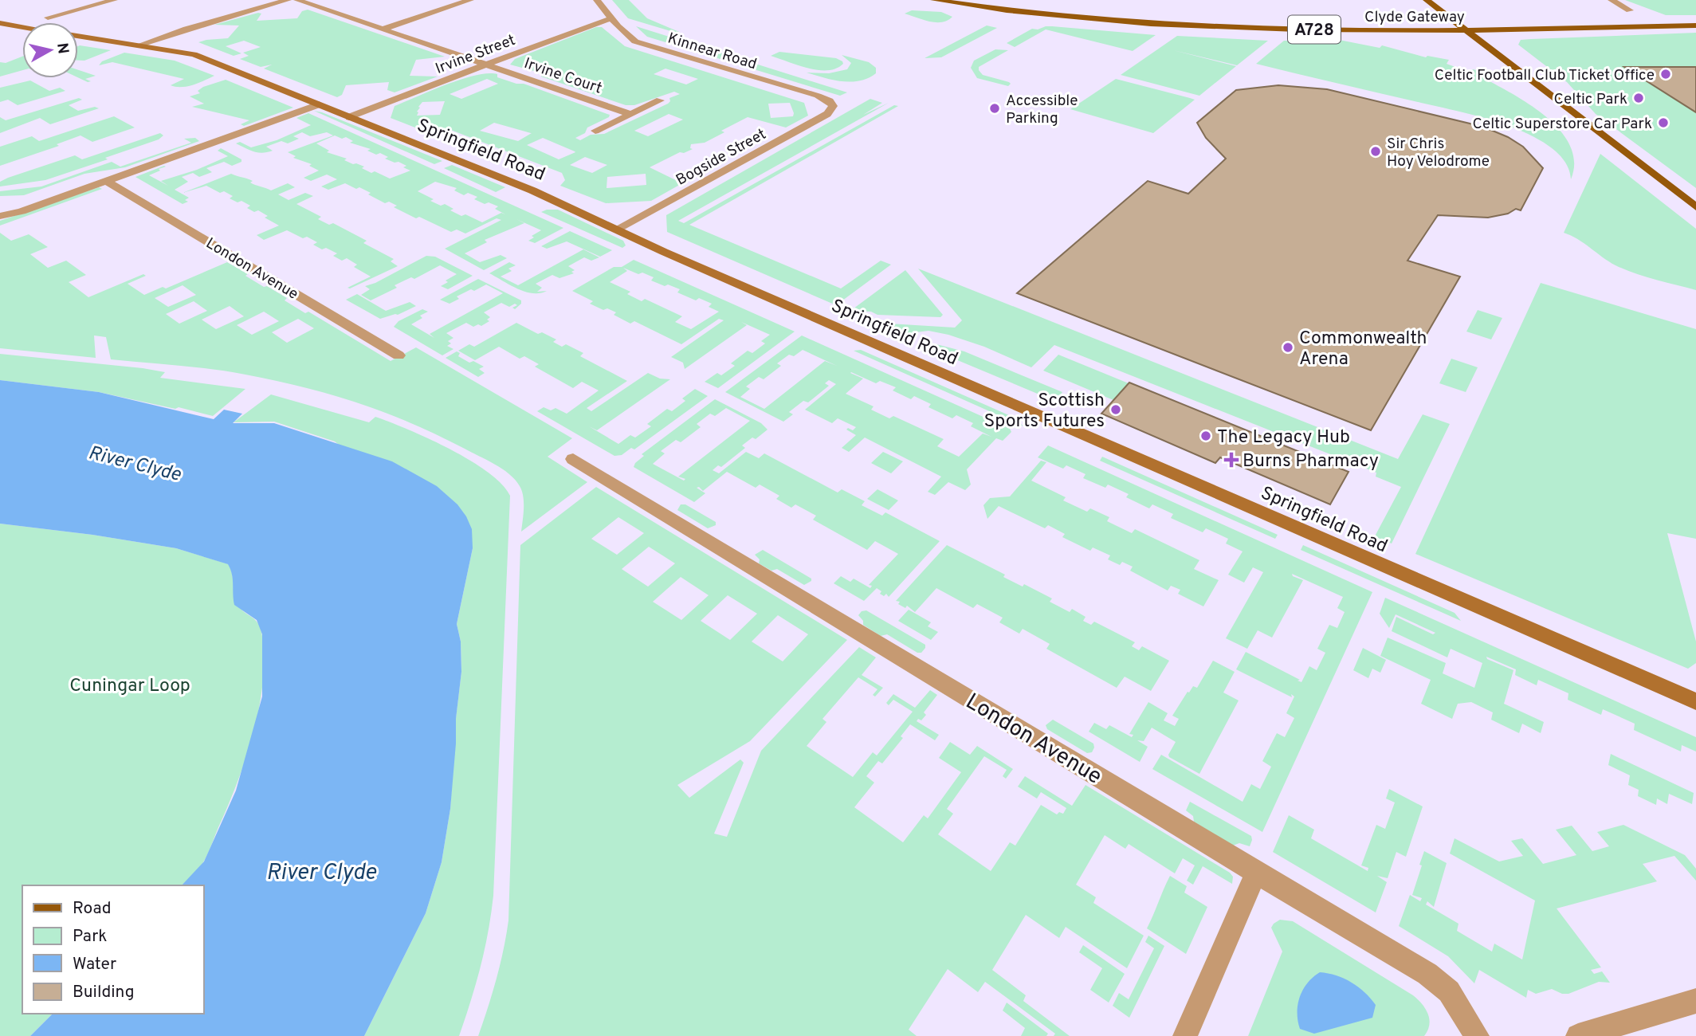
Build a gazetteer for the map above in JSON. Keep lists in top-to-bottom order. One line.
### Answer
{"streets":{"main road":["Clyde Gateway","A728"],"street":["Kinnear Road","Irvine Street","Irvine Court","Springfield Road","Bogside Street","London Avenue"]},"crossings":[["Kinnear Road","Irvine Street"],["Kinnear Road","Bogside Street"],["Irvine Street","Irvine Court"],["Irvine Street","Springfield Road"],["Springfield Road","Bogside Street"]],"water":["River Clyde"],"parks":["Cuningar Loop"],"places":{"other":["Celtic Football Club Ticket Office","Celtic Park","Accessible Parking","Celtic Superstore Car Park","Sir Chris Hoy Velodrome","Commonwealth Arena","Scottish Sports Futures","The Legacy Hub"],"health":["Burns Pharmacy"]},"legend":["Road","Park","Water","Building"],"north":"right"}
